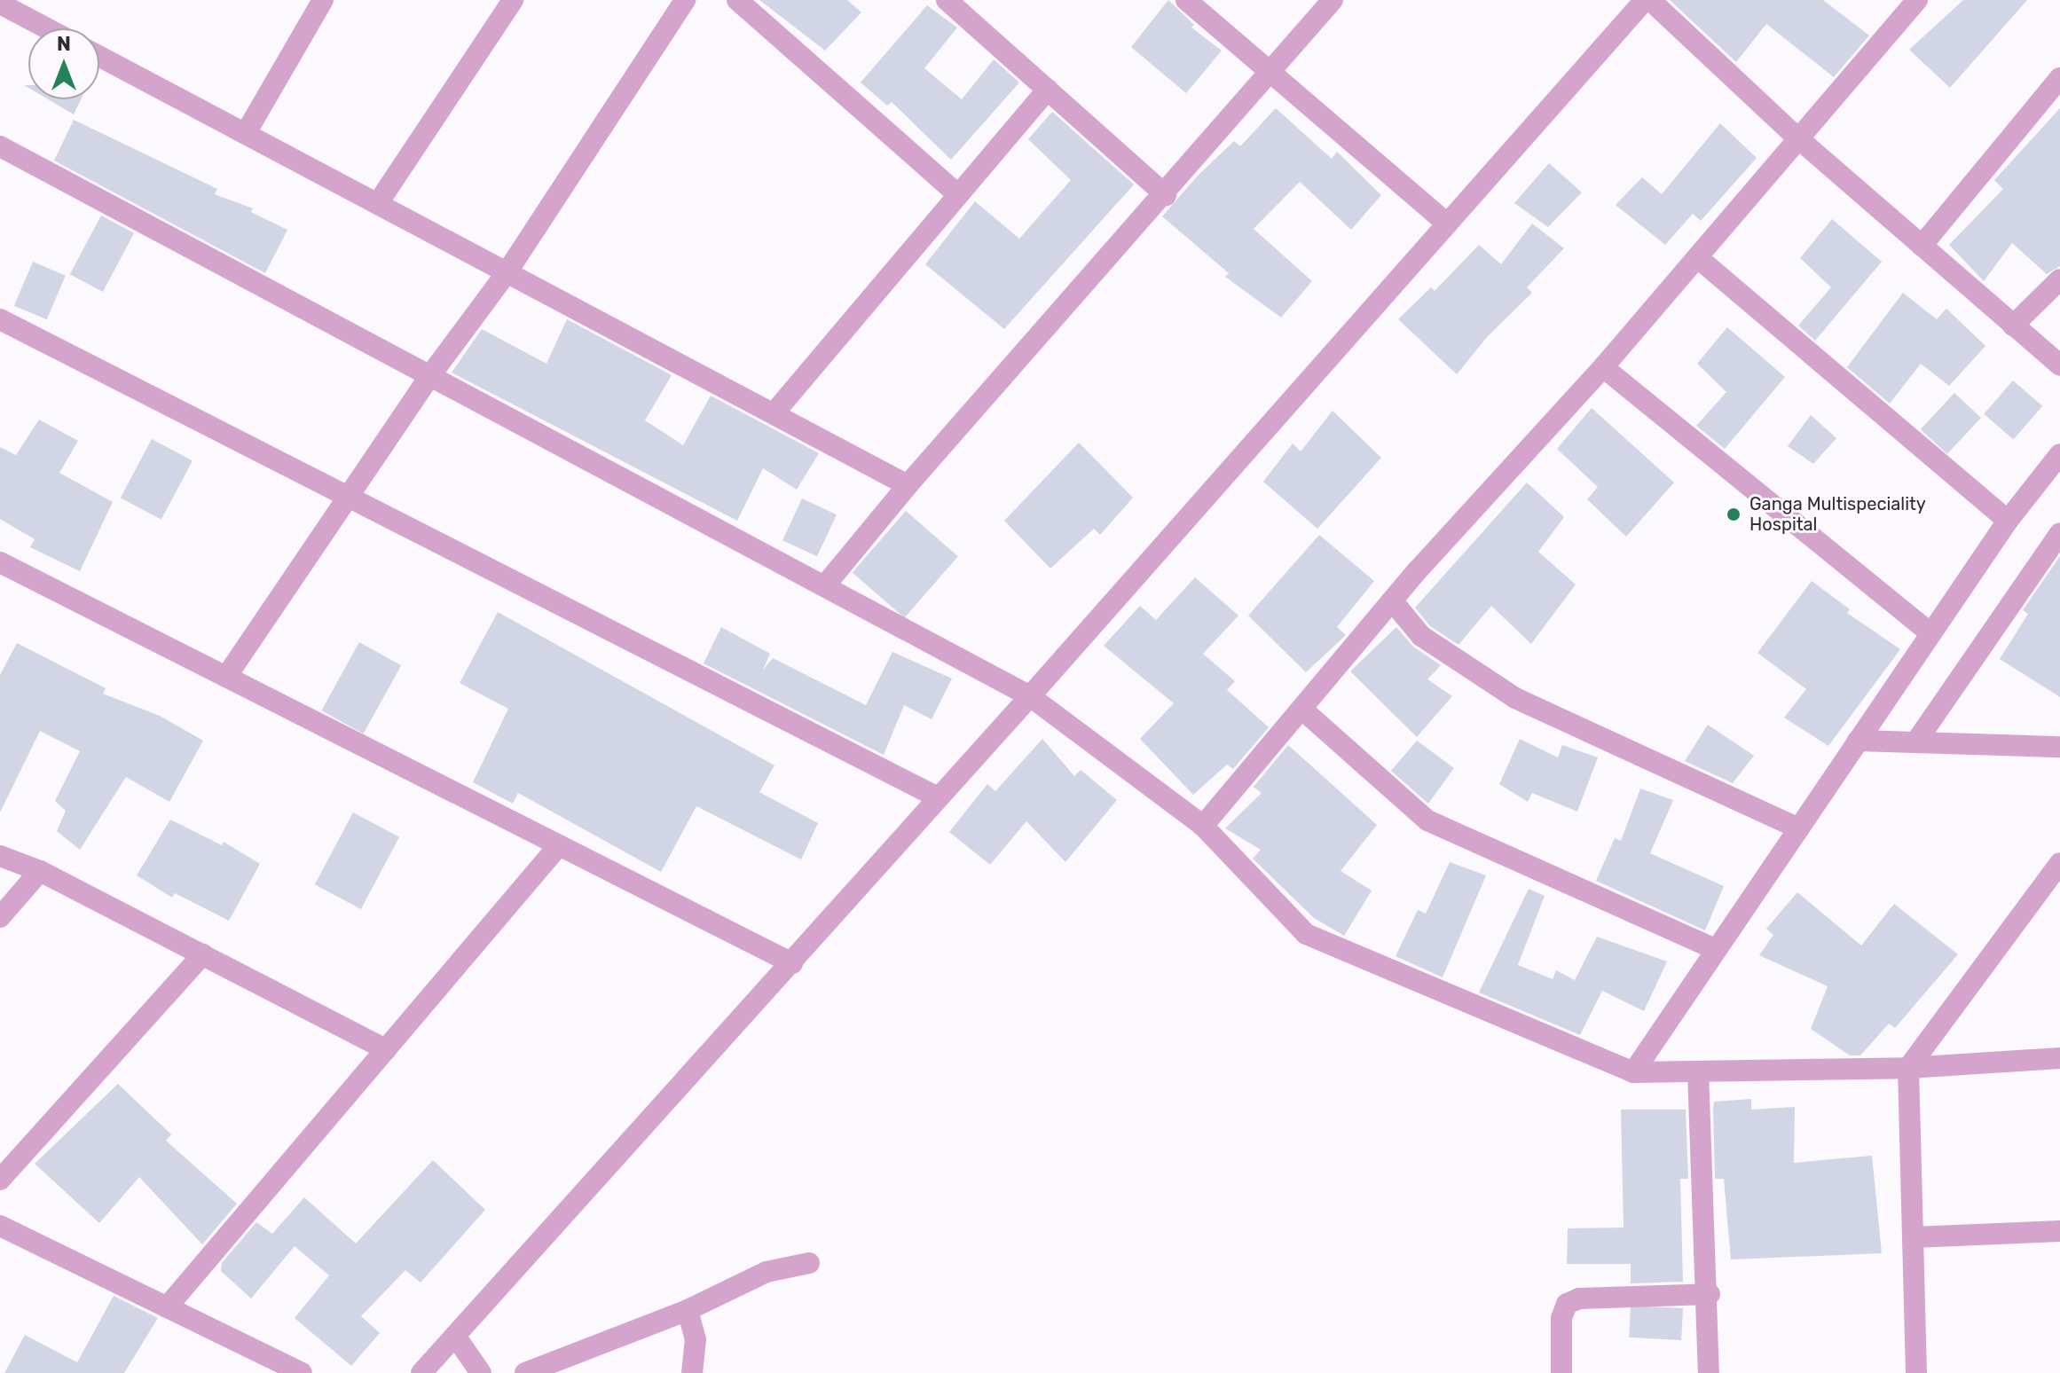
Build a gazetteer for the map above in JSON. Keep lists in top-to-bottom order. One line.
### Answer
{"places":["Ganga Multispeciality Hospital"],"north":"top"}
